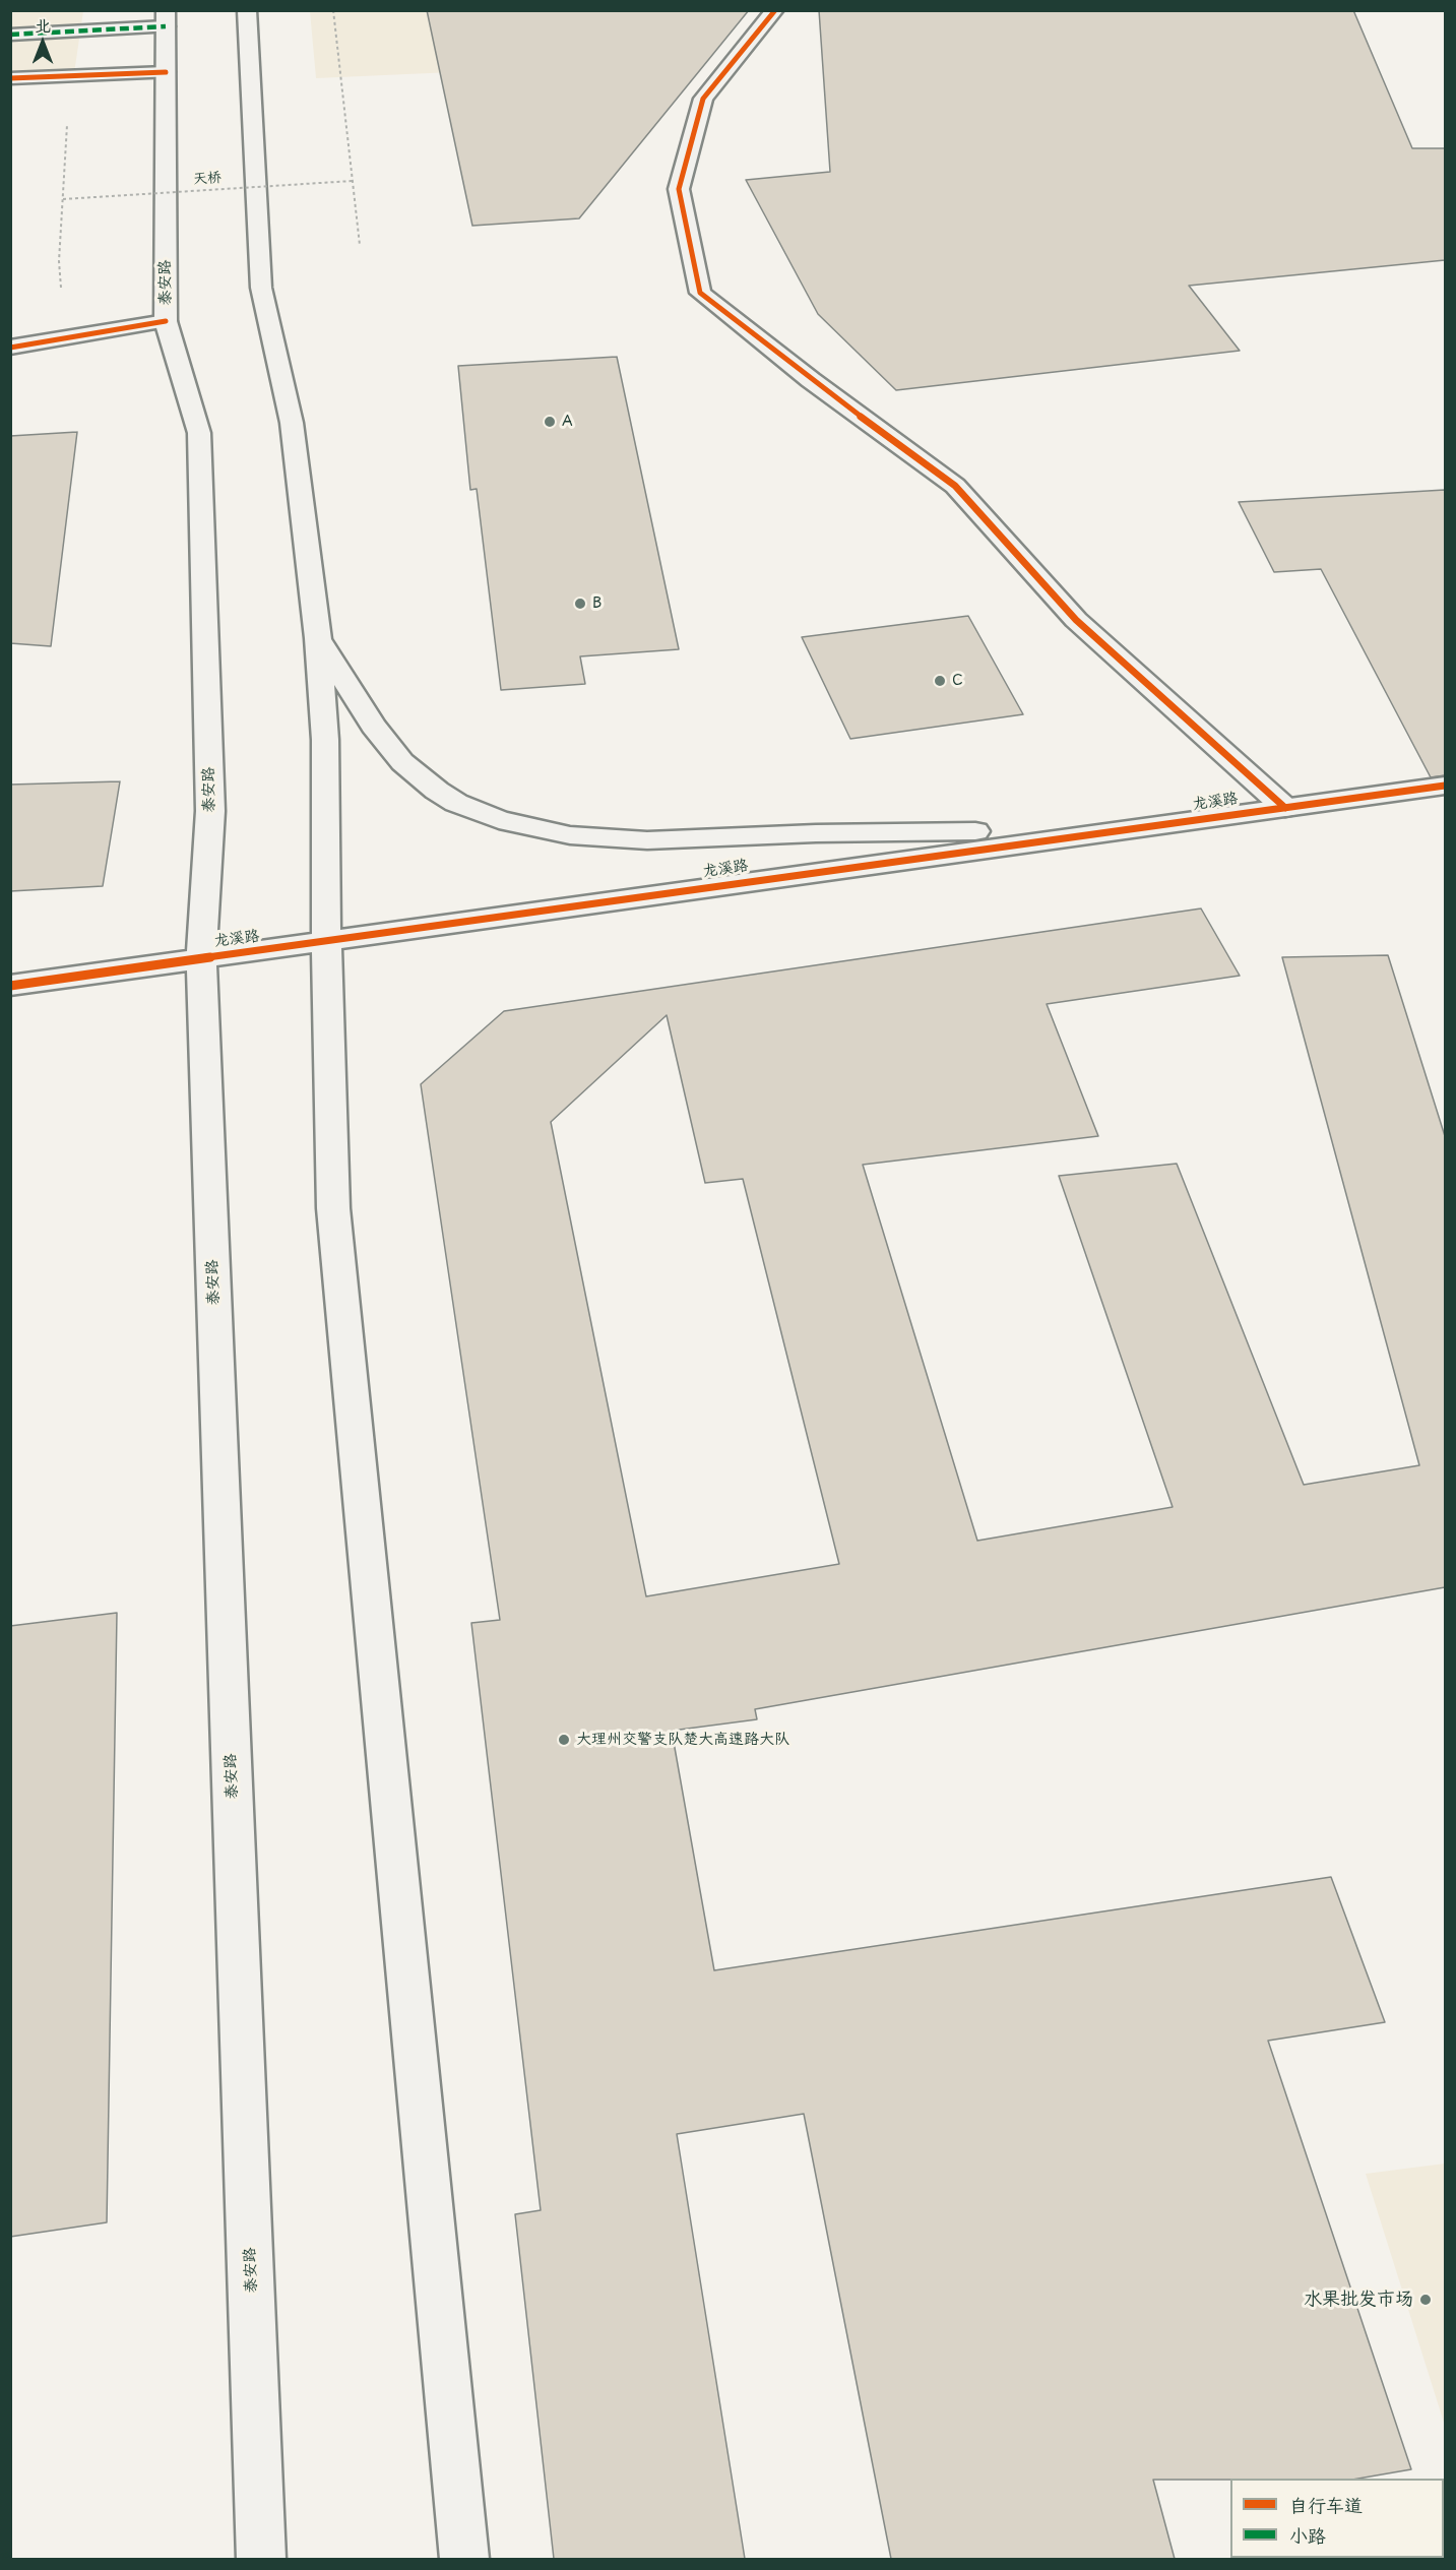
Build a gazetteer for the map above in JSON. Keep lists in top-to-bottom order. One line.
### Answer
{"streets":{"main road":["泰安路","龙溪路"],"path":["天桥"]},"crossings":[["泰安路","龙溪路"]],"places":["A","B","C","大理州交警支队楚大高速路大队","水果批发市场"],"legend":["自行车道","小路"],"north":"top"}
